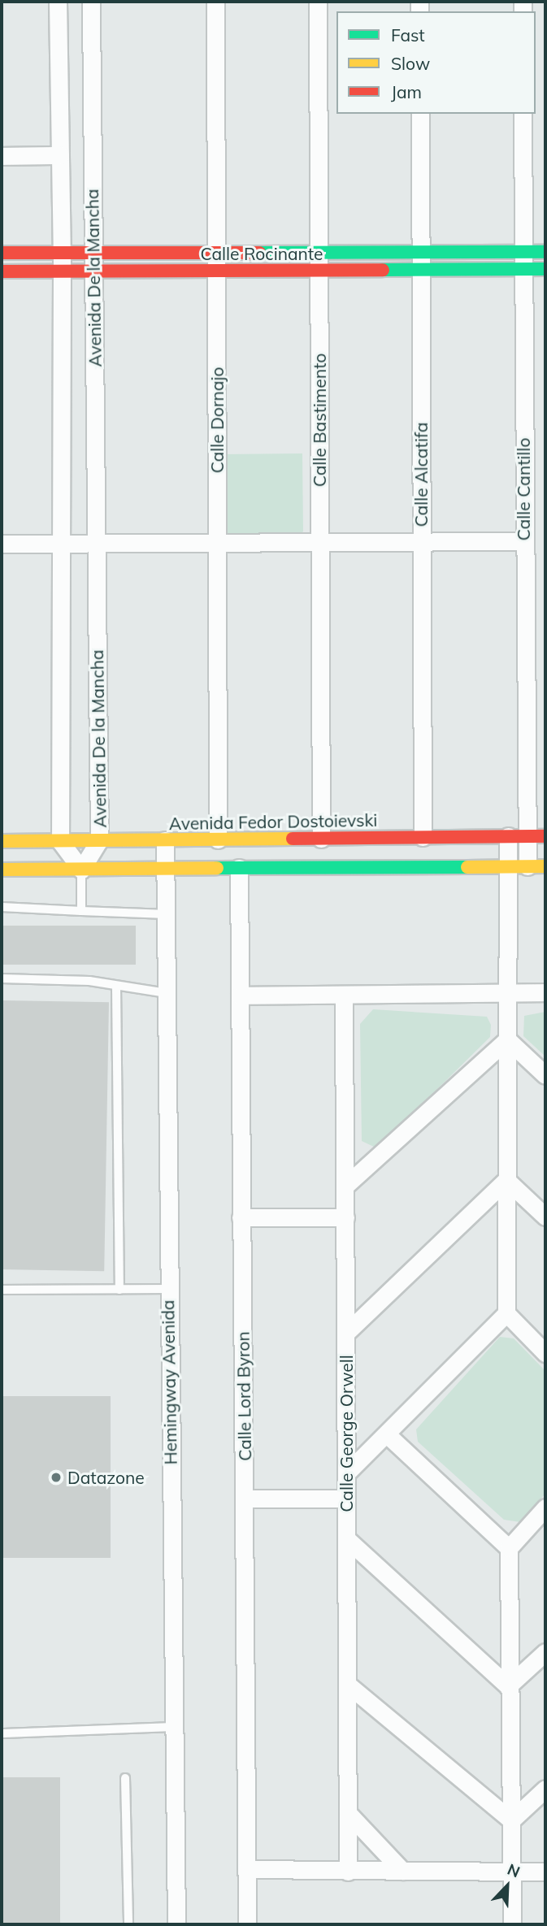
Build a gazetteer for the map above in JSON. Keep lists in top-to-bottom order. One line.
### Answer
{"streets":{"main road":["Calle Rocinante","Avenida Fedor Dostoievski"],"street":["Avenida De la Mancha","Calle Dornajo","Calle Bastimento","Calle Alcatifa","Calle Cantillo","Hemingway Avenida","Calle Lord Byron","Calle George Orwell"]},"crossings":[["Calle Rocinante","Avenida De la Mancha"],["Calle Rocinante","Calle Dornajo"],["Calle Rocinante","Calle Bastimento"],["Calle Rocinante","Calle Alcatifa"],["Calle Rocinante","Calle Cantillo"],["Avenida De la Mancha","Avenida Fedor Dostoievski"],["Calle Dornajo","Avenida Fedor Dostoievski"],["Calle Bastimento","Avenida Fedor Dostoievski"],["Calle Alcatifa","Avenida Fedor Dostoievski"],["Calle Cantillo","Avenida Fedor Dostoievski"],["Avenida Fedor Dostoievski","Hemingway Avenida"]],"places":["Datazone"],"legend":["Fast","Slow","Jam"],"north":"top right"}
